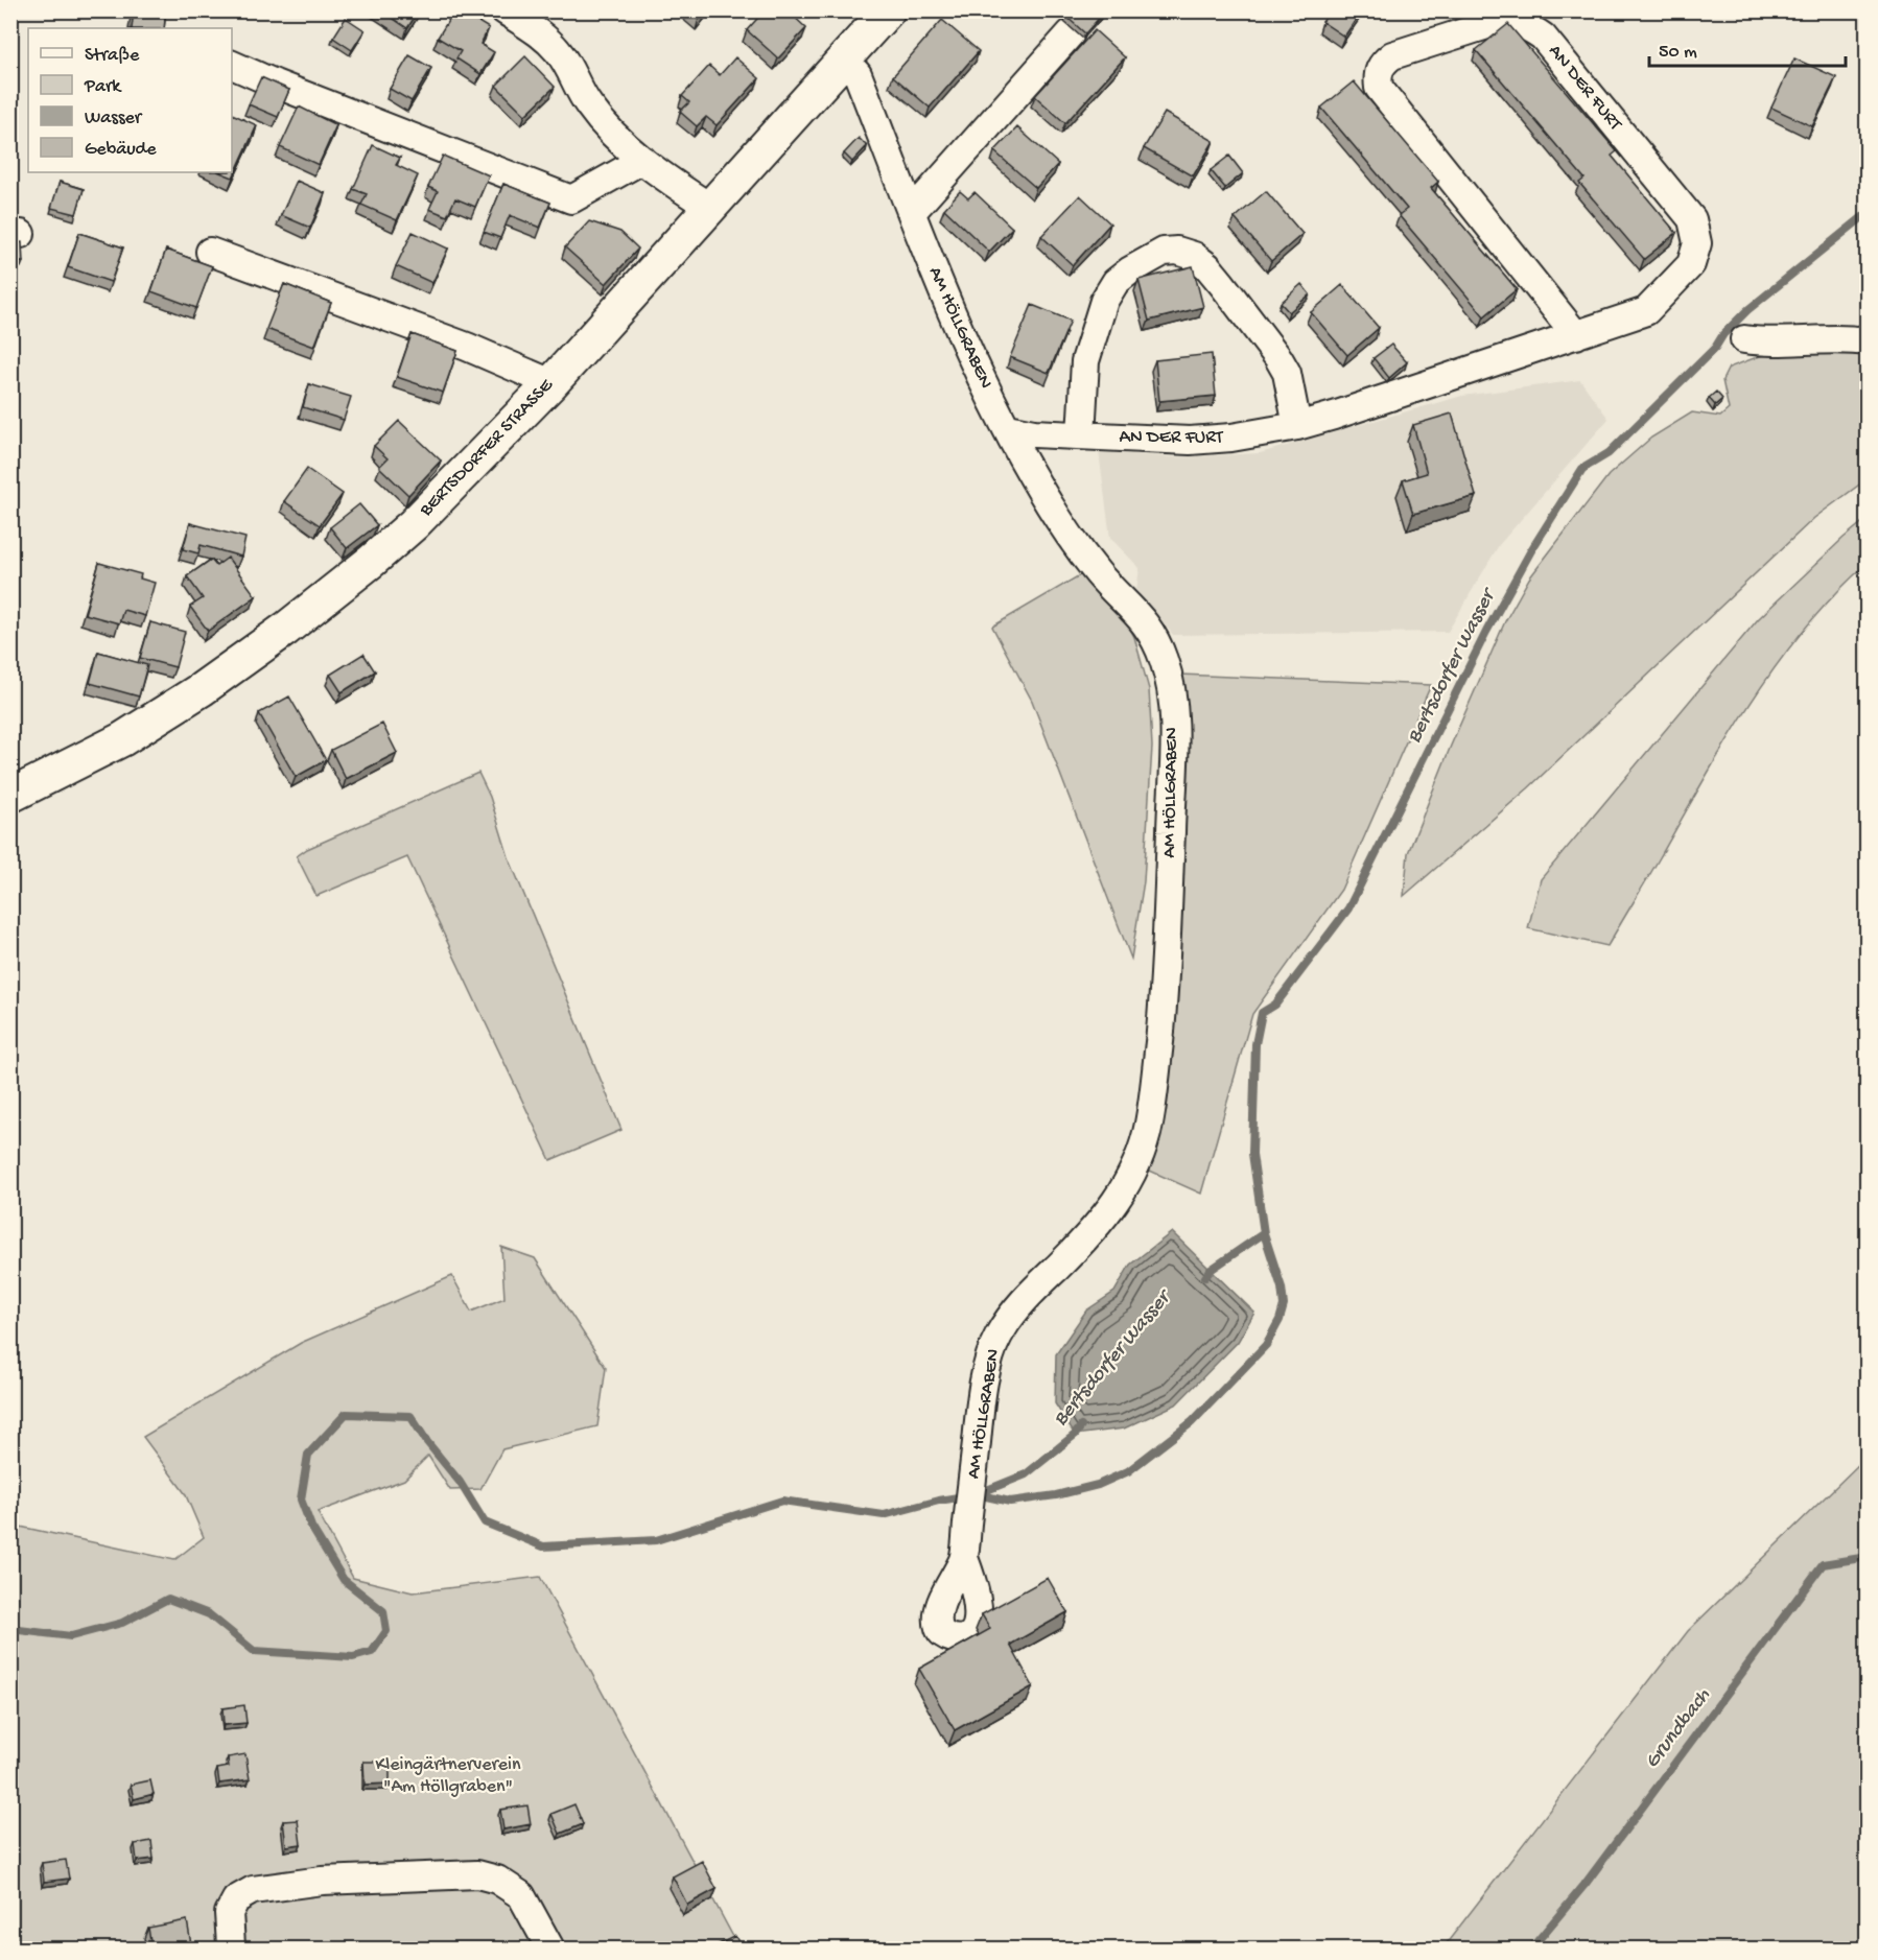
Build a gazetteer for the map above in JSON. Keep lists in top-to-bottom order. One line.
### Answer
{"streets":{"main road":["BERTSDORFER STRASSE"],"street":["AN DER FURT","AM HÖLLGRABEN"]},"crossings":[["AN DER FURT","AM HÖLLGRABEN"],["AM HÖLLGRABEN","BERTSDORFER STRASSE"]],"water":["Bertsdorfer Wasser","Grundbach"],"parks":["Kleingärtnerverein \"Am Höllgraben\""],"legend":["Straße","Park","Wasser","Gebäude"],"scale_bar":"50 m"}
